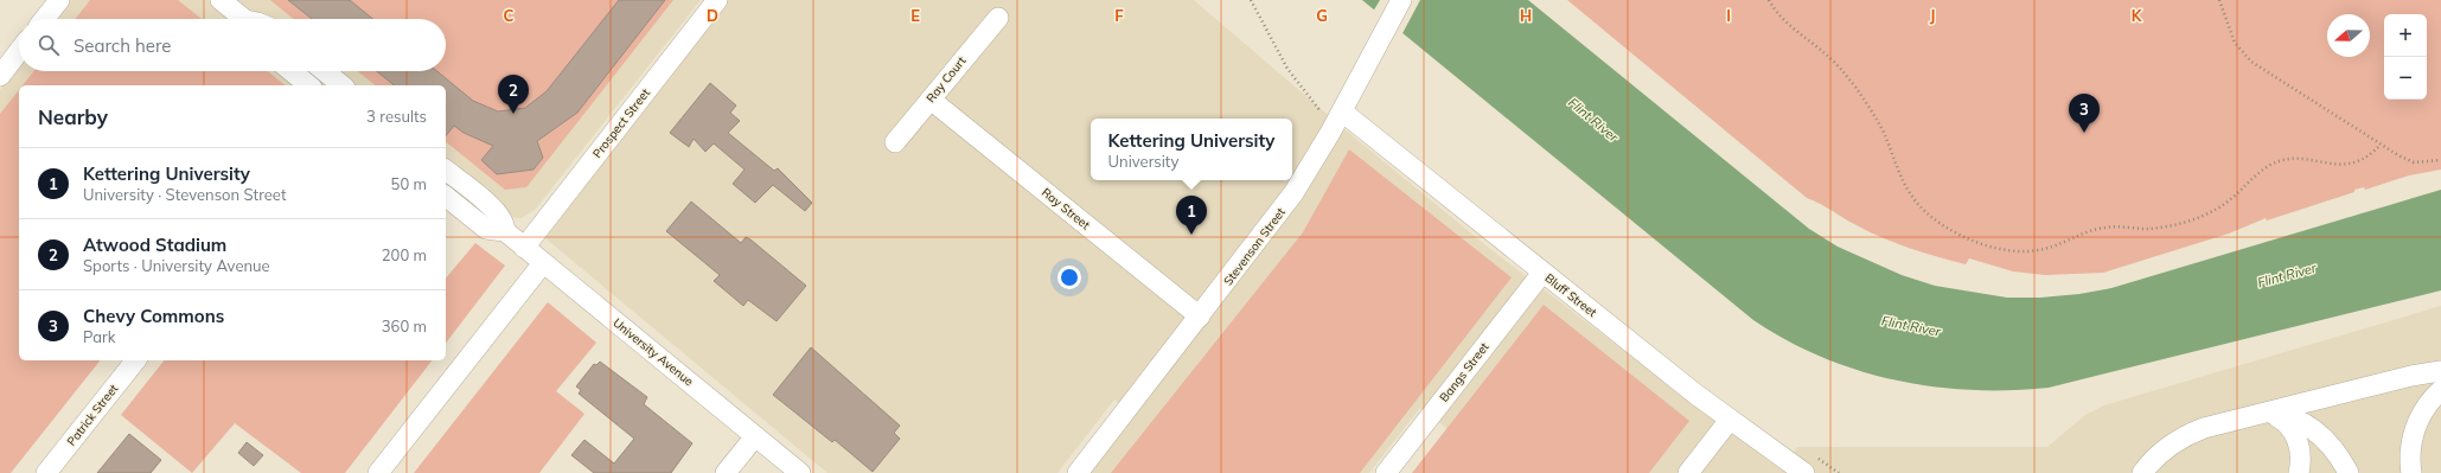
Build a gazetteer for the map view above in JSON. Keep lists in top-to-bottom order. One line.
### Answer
{"streets":{"street":["Ray Court","Prospect Street","Ray Street","Stevenson Street","Bluff Street","University Avenue","Bangs Street","Patrick Street"]},"crossings":[["Ray Court","Ray Street"],["Prospect Street","University Avenue"],["Ray Street","Stevenson Street"],["Stevenson Street","Bluff Street"],["Bluff Street","Bangs Street"]],"water":["Flint River"],"north":"left","page":{"map_buttons":["+","−"],"search":"Search here","pins":["2","3","1"],"heading":["Nearby","3 results"],"popup":["Kettering University","University"],"list":[{"mark":"1","name":"Kettering University","note":"University · Stevenson Street","value":"50 m"},{"mark":"2","name":"Atwood Stadium","note":"Sports · University Avenue","value":"200 m"},{"mark":"3","name":"Chevy Commons","note":"Park","value":"360 m"}]},"grid":{"columns":["C","D","E","F","G","H","I","J","K"]}}
